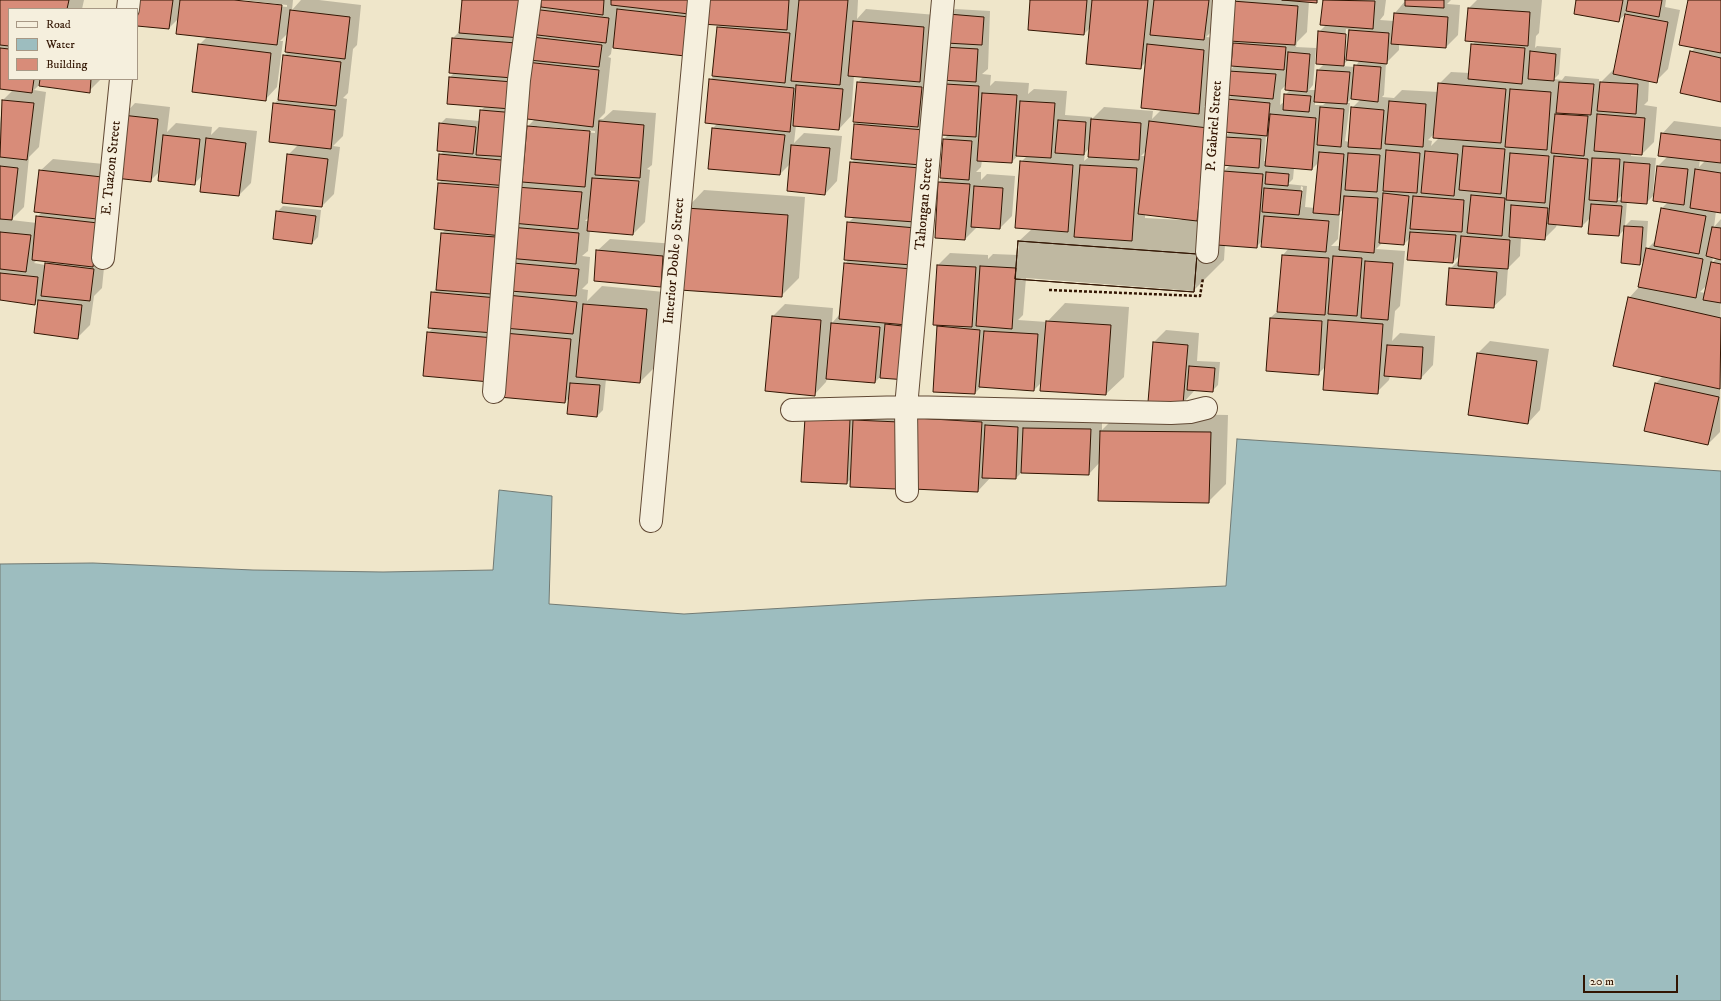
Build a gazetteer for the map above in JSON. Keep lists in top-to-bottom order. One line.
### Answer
{"streets":{"street":["P. Gabriel Street","E. Tuazon Street","Tahongan Street","Interior Doble 9 Street"]},"legend":["Road","Water","Building"],"scale_bar":"20 m"}
